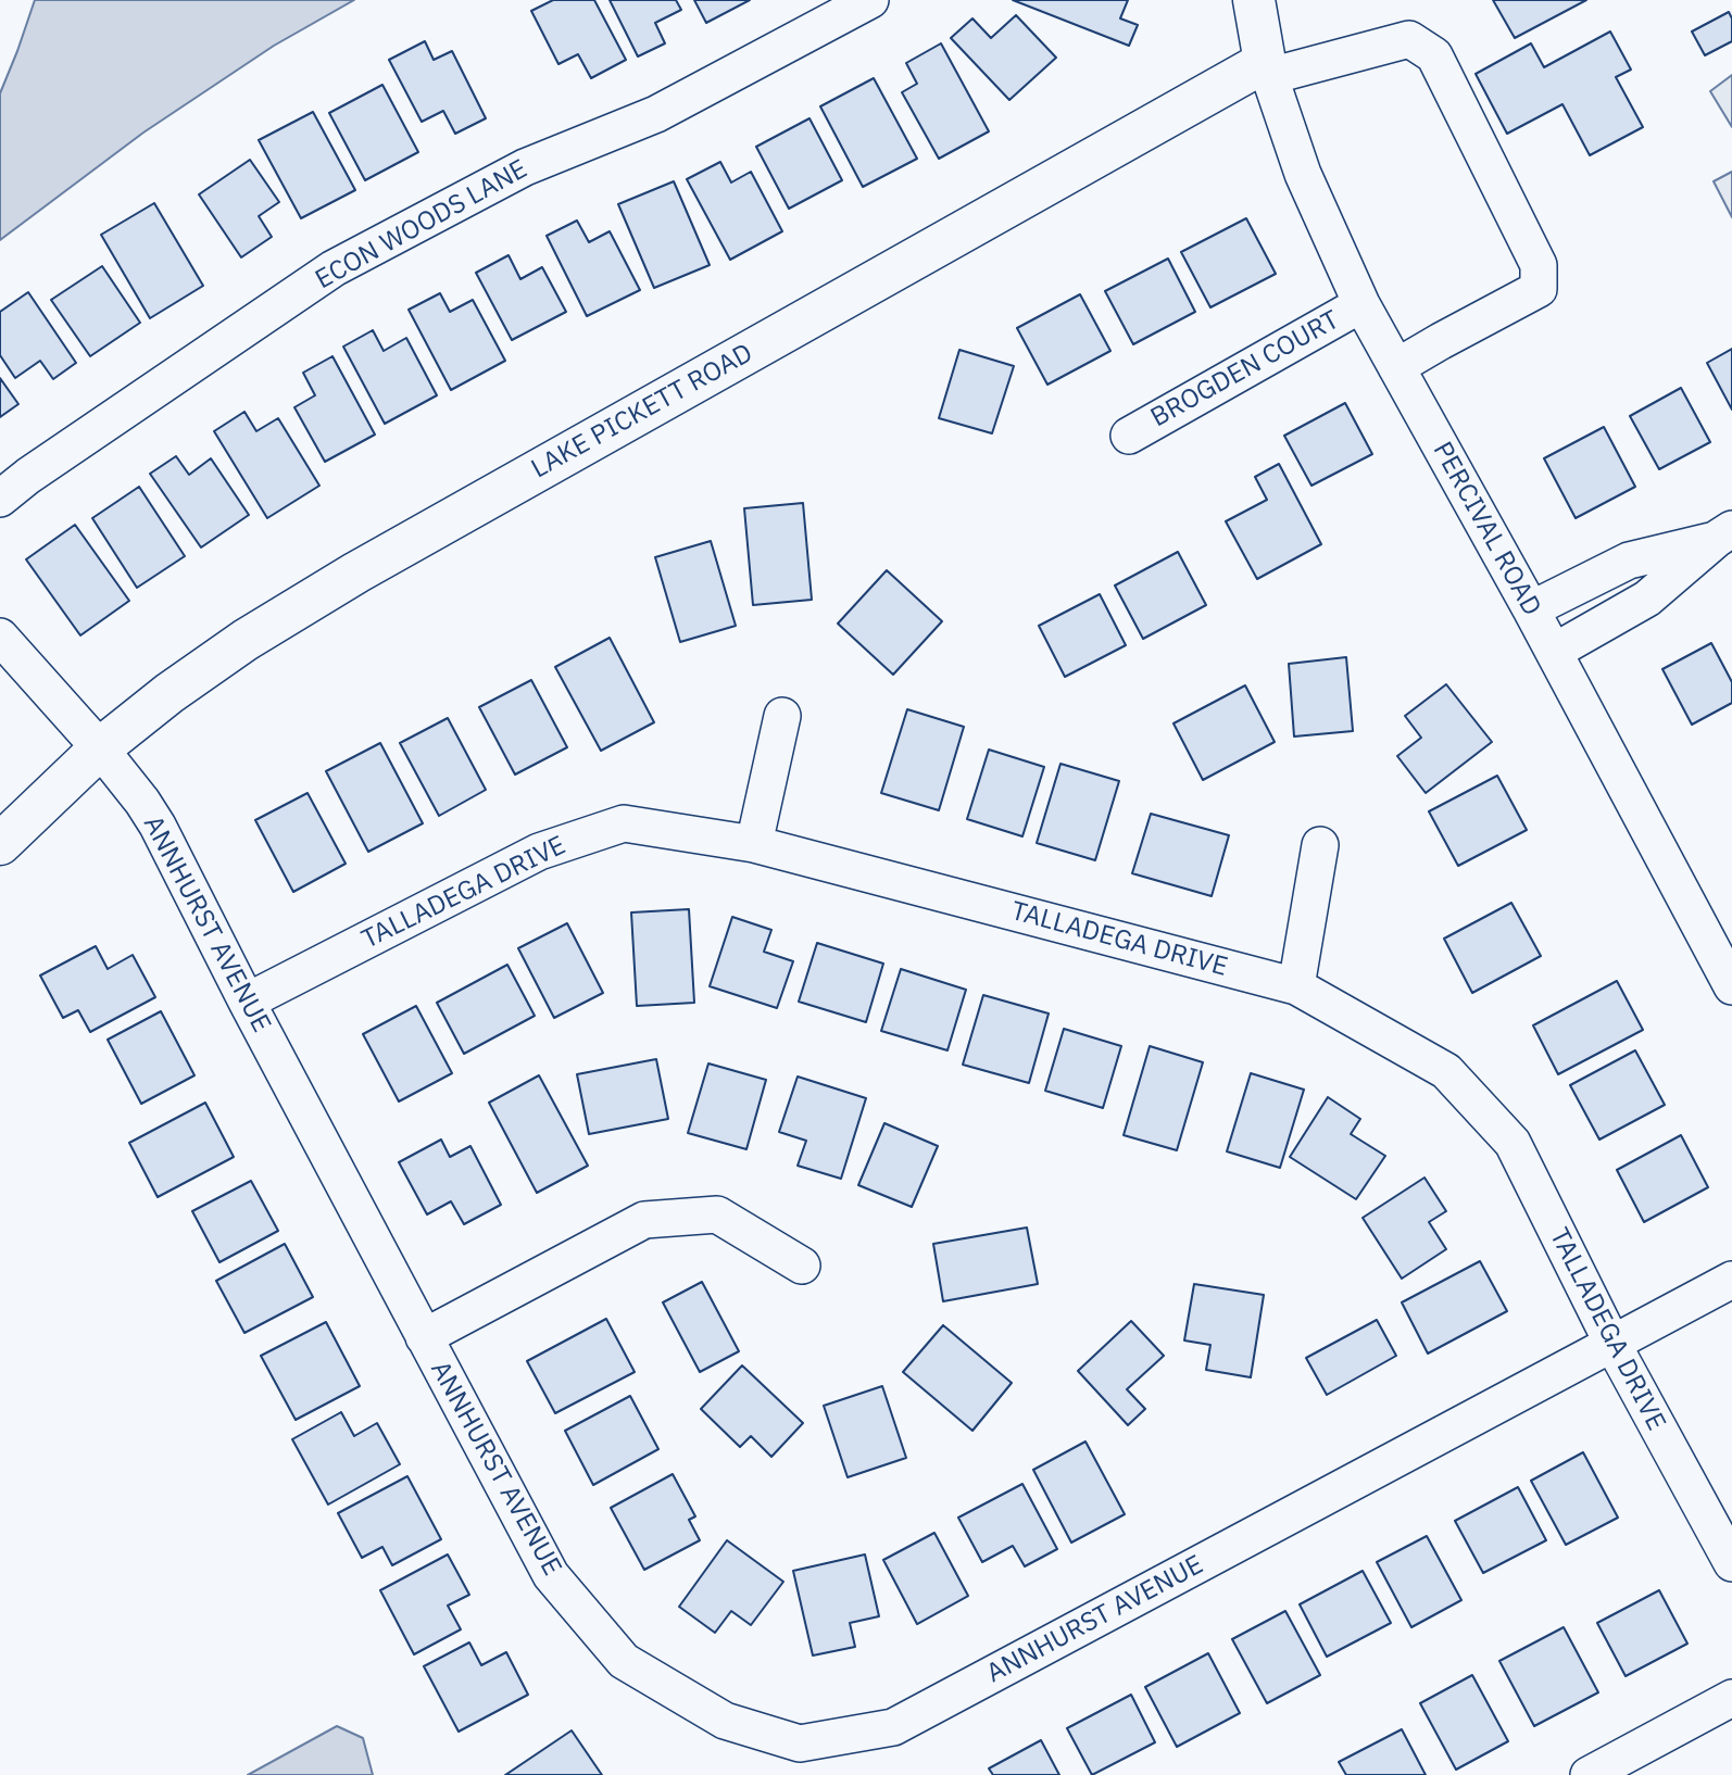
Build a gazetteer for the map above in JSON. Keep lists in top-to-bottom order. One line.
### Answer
{"streets":{"main road":["LAKE PICKETT ROAD"],"street":["ECON WOODS LANE","BROGDEN COURT","PERCIVAL ROAD","TALLADEGA DRIVE","ANNHURST AVENUE"]},"crossings":[["BROGDEN COURT","PERCIVAL ROAD"],["LAKE PICKETT ROAD","PERCIVAL ROAD"],["LAKE PICKETT ROAD","ANNHURST AVENUE"],["TALLADEGA DRIVE","ANNHURST AVENUE"]]}
